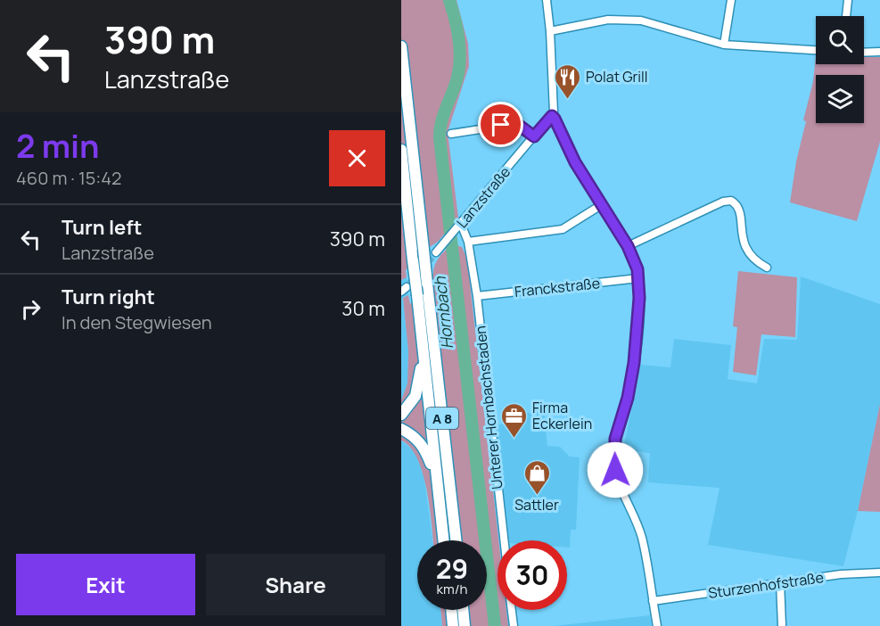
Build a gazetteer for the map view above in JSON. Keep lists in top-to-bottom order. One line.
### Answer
{"streets":{"highway":["A 8"],"street":["Lanzstraße","Franckstraße","Unterer Hornbachstaden","Sturzenhofstraße"]},"crossings":[["Lanzstraße","Unterer Hornbachstaden"],["Franckstraße","Unterer Hornbachstaden"]],"water":["Hornbach"],"places":{"restaurant":["Polat Grill"],"office":["Firma Eckerlein"],"shop":["Sattler"]},"page":{"turn":["390 m","Lanzstraße"],"heading":["2 min","460 m · 15:42"],"list":[{"name":"Turn left","note":"Lanzstraße","value":"390 m"},{"name":"Turn right","note":"In den Stegwiesen","value":"30 m"}],"speed":"29 km/h","limit":"30","buttons":["Exit","Share"]}}
